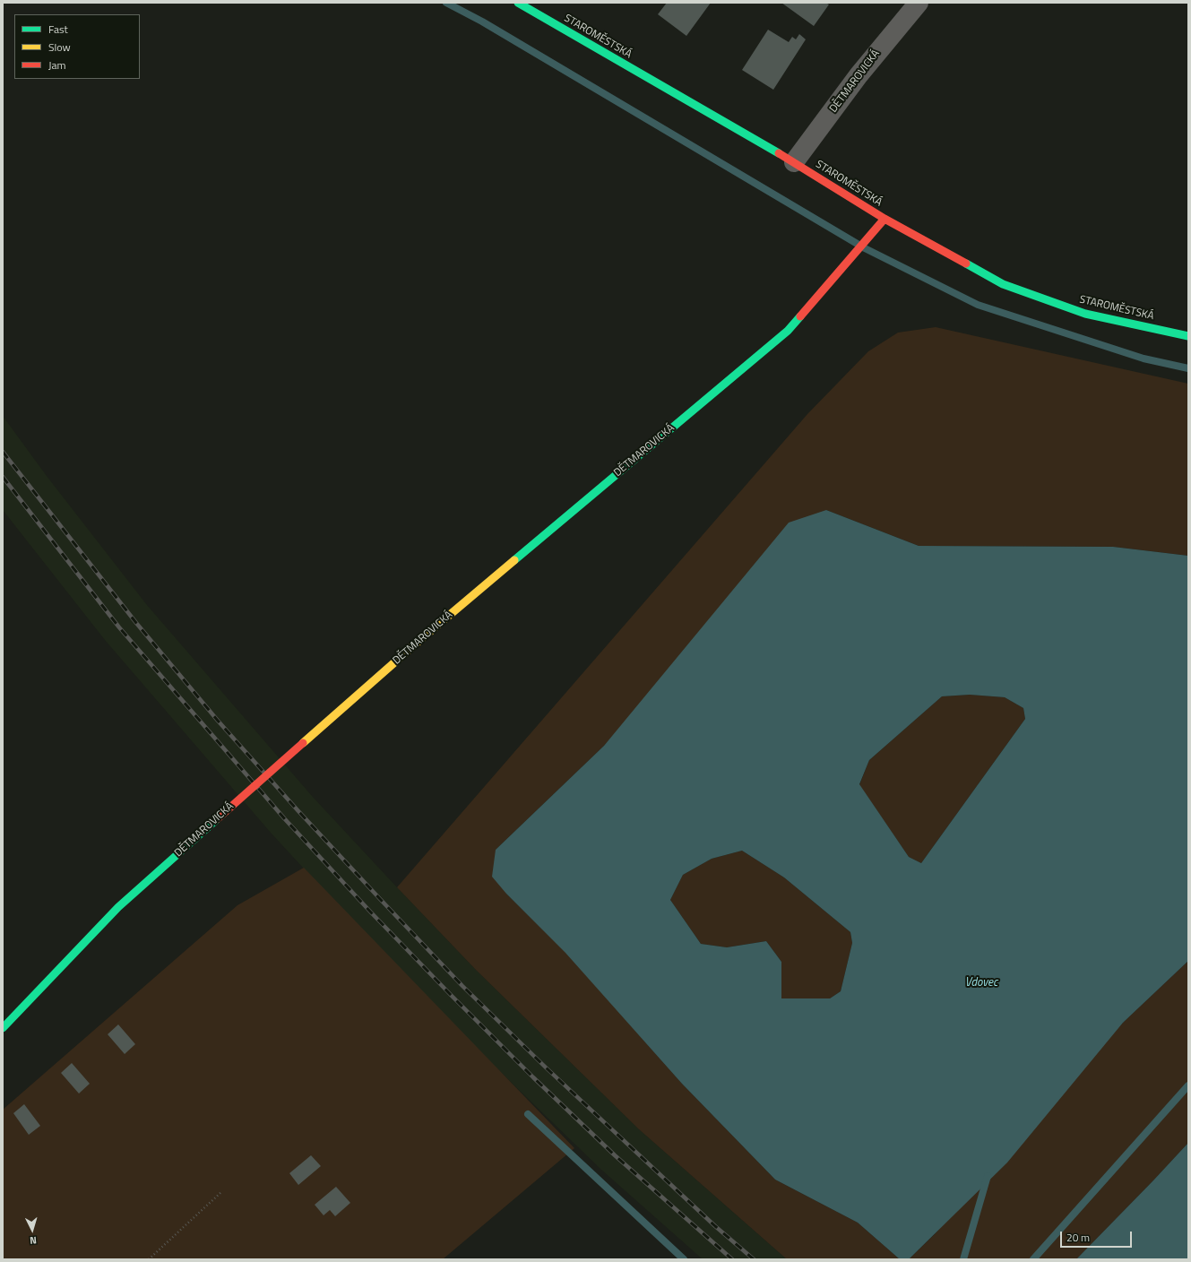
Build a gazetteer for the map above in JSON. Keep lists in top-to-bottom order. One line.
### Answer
{"streets":{"street":["STAROMĚSTSKÁ","DĚTMAROVICKÁ"]},"crossings":[["STAROMĚSTSKÁ","DĚTMAROVICKÁ"]],"water":["Vdovec"],"legend":["Fast","Slow","Jam"],"scale_bar":"20 m","north":"bottom"}
